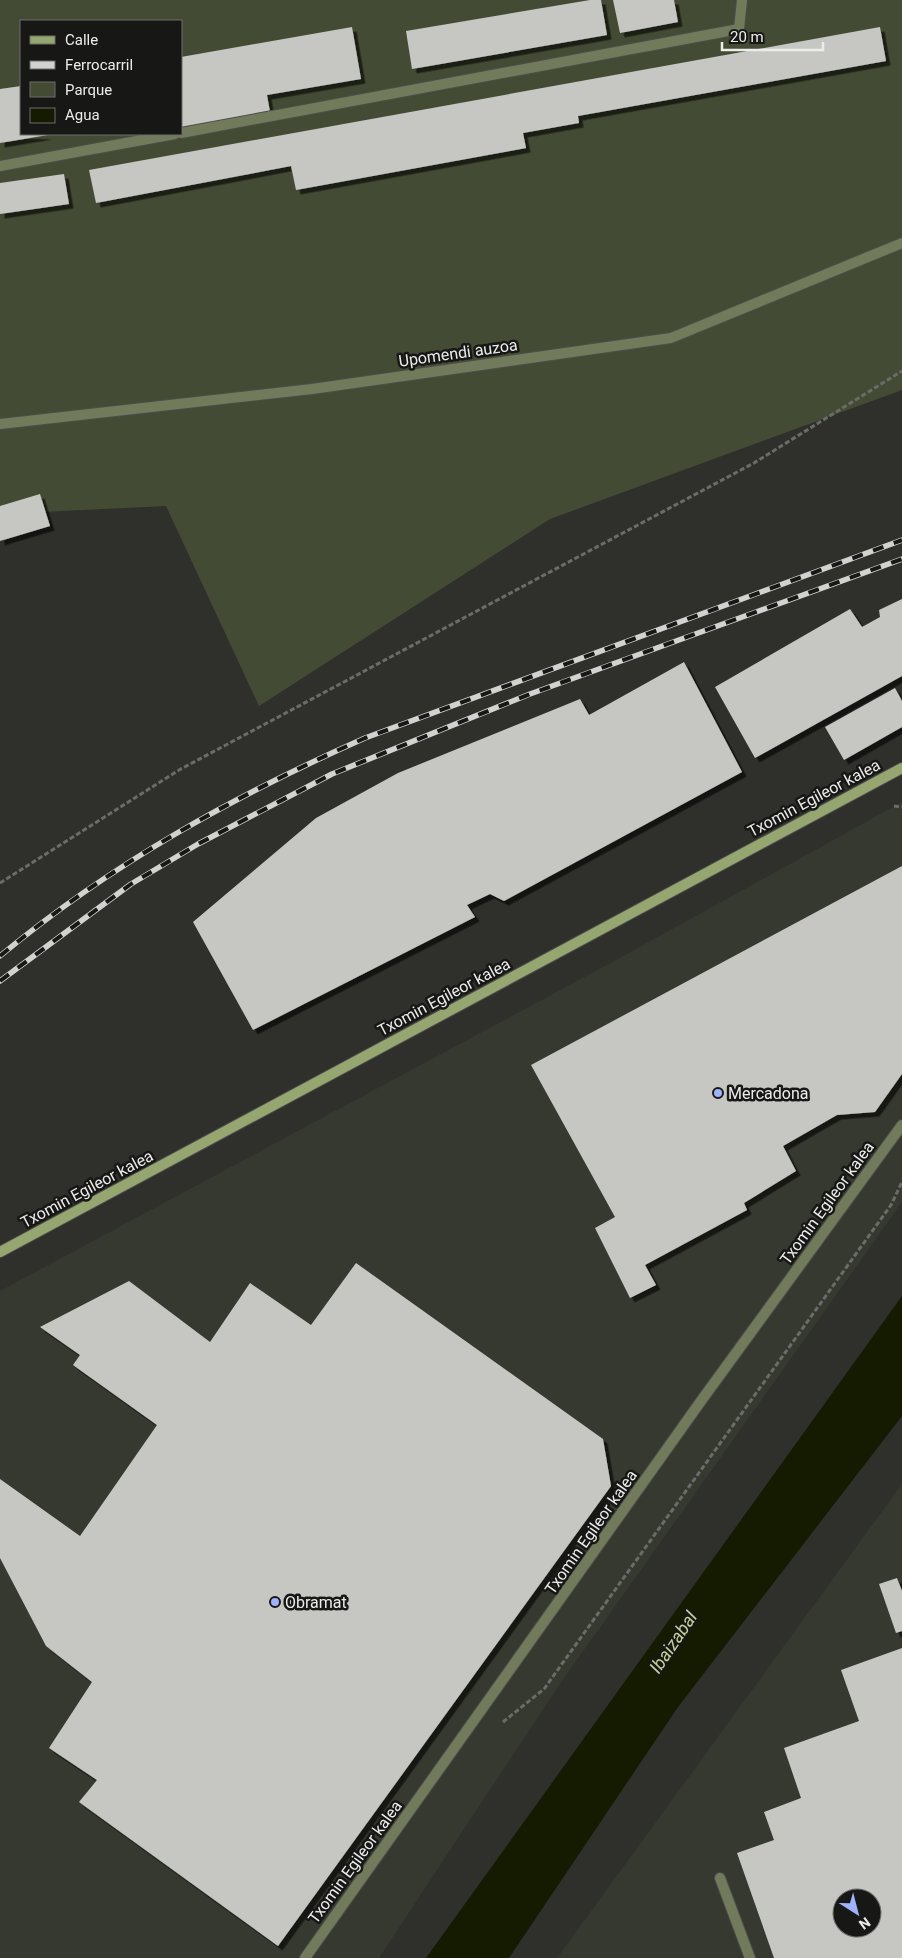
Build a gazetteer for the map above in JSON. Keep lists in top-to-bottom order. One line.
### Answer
{"streets":{"street":["Upomendi auzoa","Txomin Egileor kalea"]},"water":["Ibaizabal"],"places":["Mercadona","Obramat"],"legend":["Calle","Ferrocarril","Parque","Agua"],"scale_bar":"20 m","north":"bottom right"}
